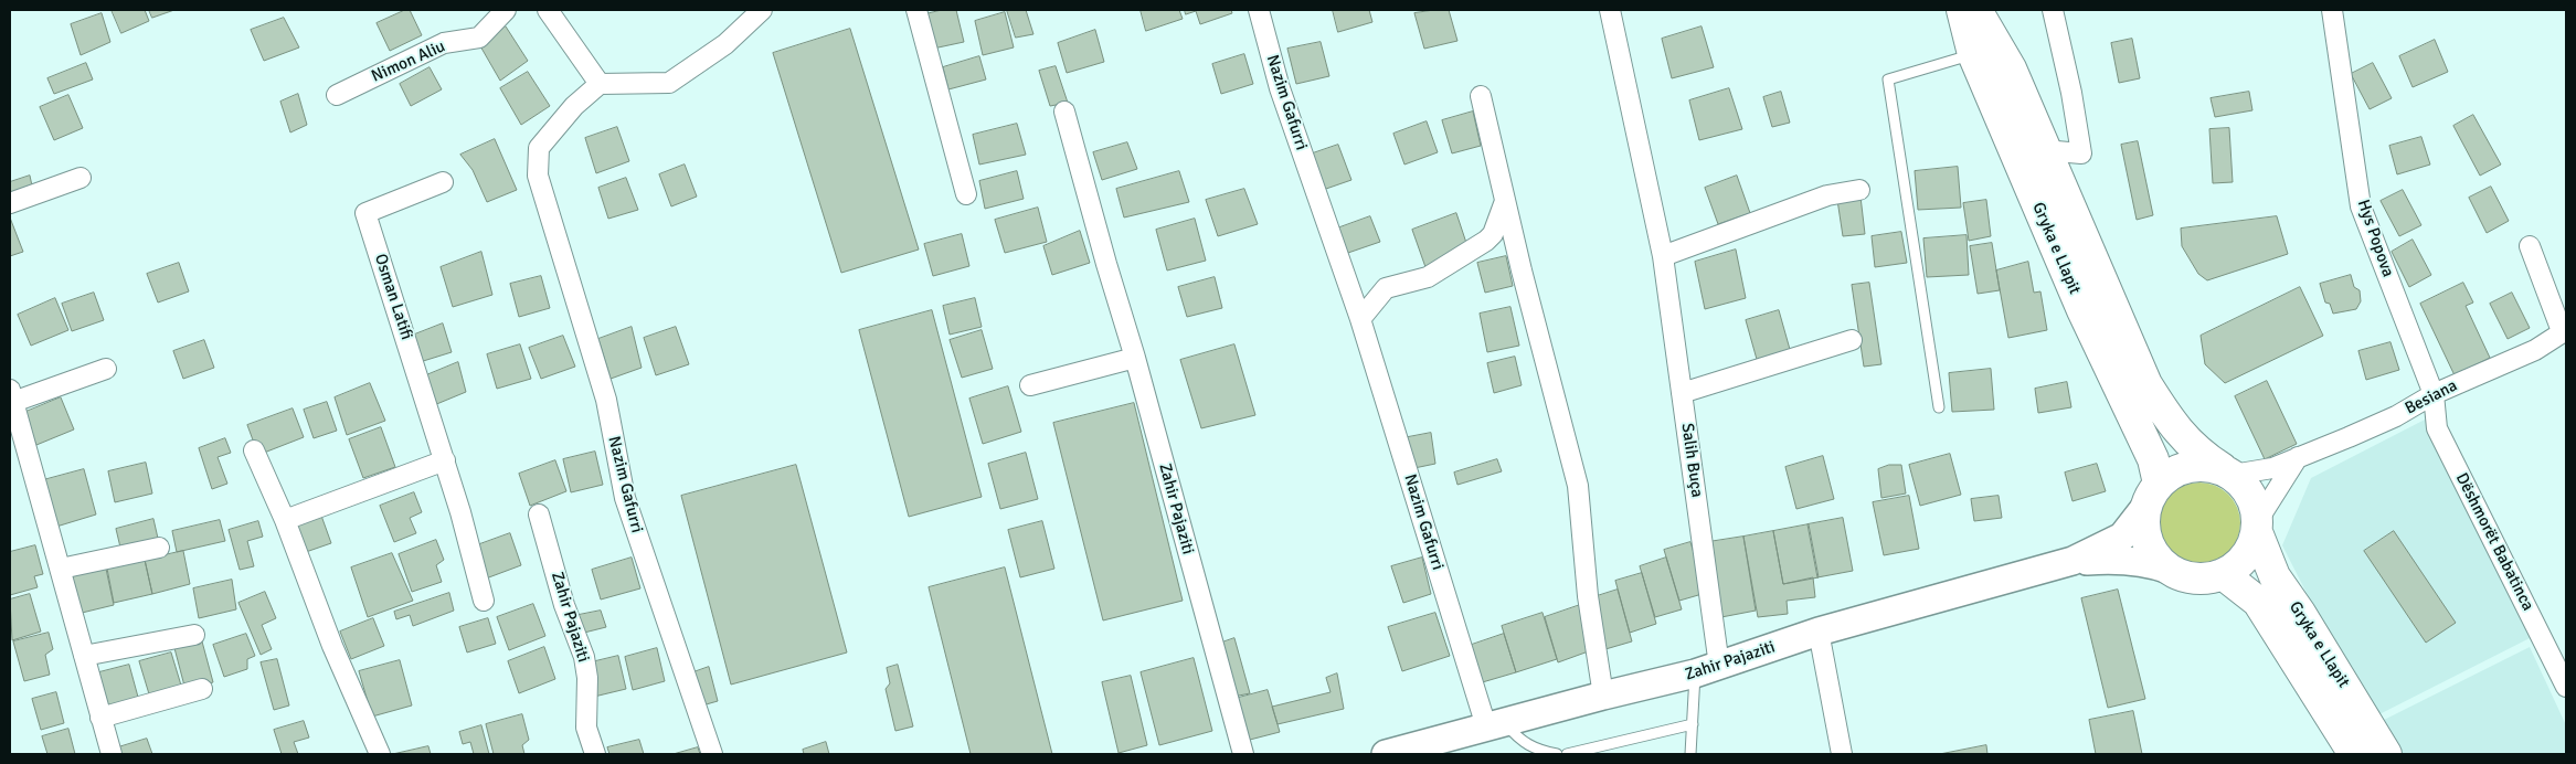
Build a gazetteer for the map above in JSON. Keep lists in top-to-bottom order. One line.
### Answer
{"streets":{"main road":["Gryka e Llapit","Zahir Pajaziti"],"street":["Nimon Aliu","Nazim Gafurri","Hys Popova","Osman Latifi","Besiana","Salih Buça","Dëshmorët Babatinca"]},"crossings":[["Nazim Gafurri","Zahir Pajaziti"],["Hys Popova","Besiana"],["Hys Popova","Dëshmorët Babatinca"],["Gryka e Llapit","Besiana"],["Gryka e Llapit","Zahir Pajaziti"],["Besiana","Zahir Pajaziti"],["Besiana","Dëshmorët Babatinca"],["Salih Buça","Zahir Pajaziti"]]}
